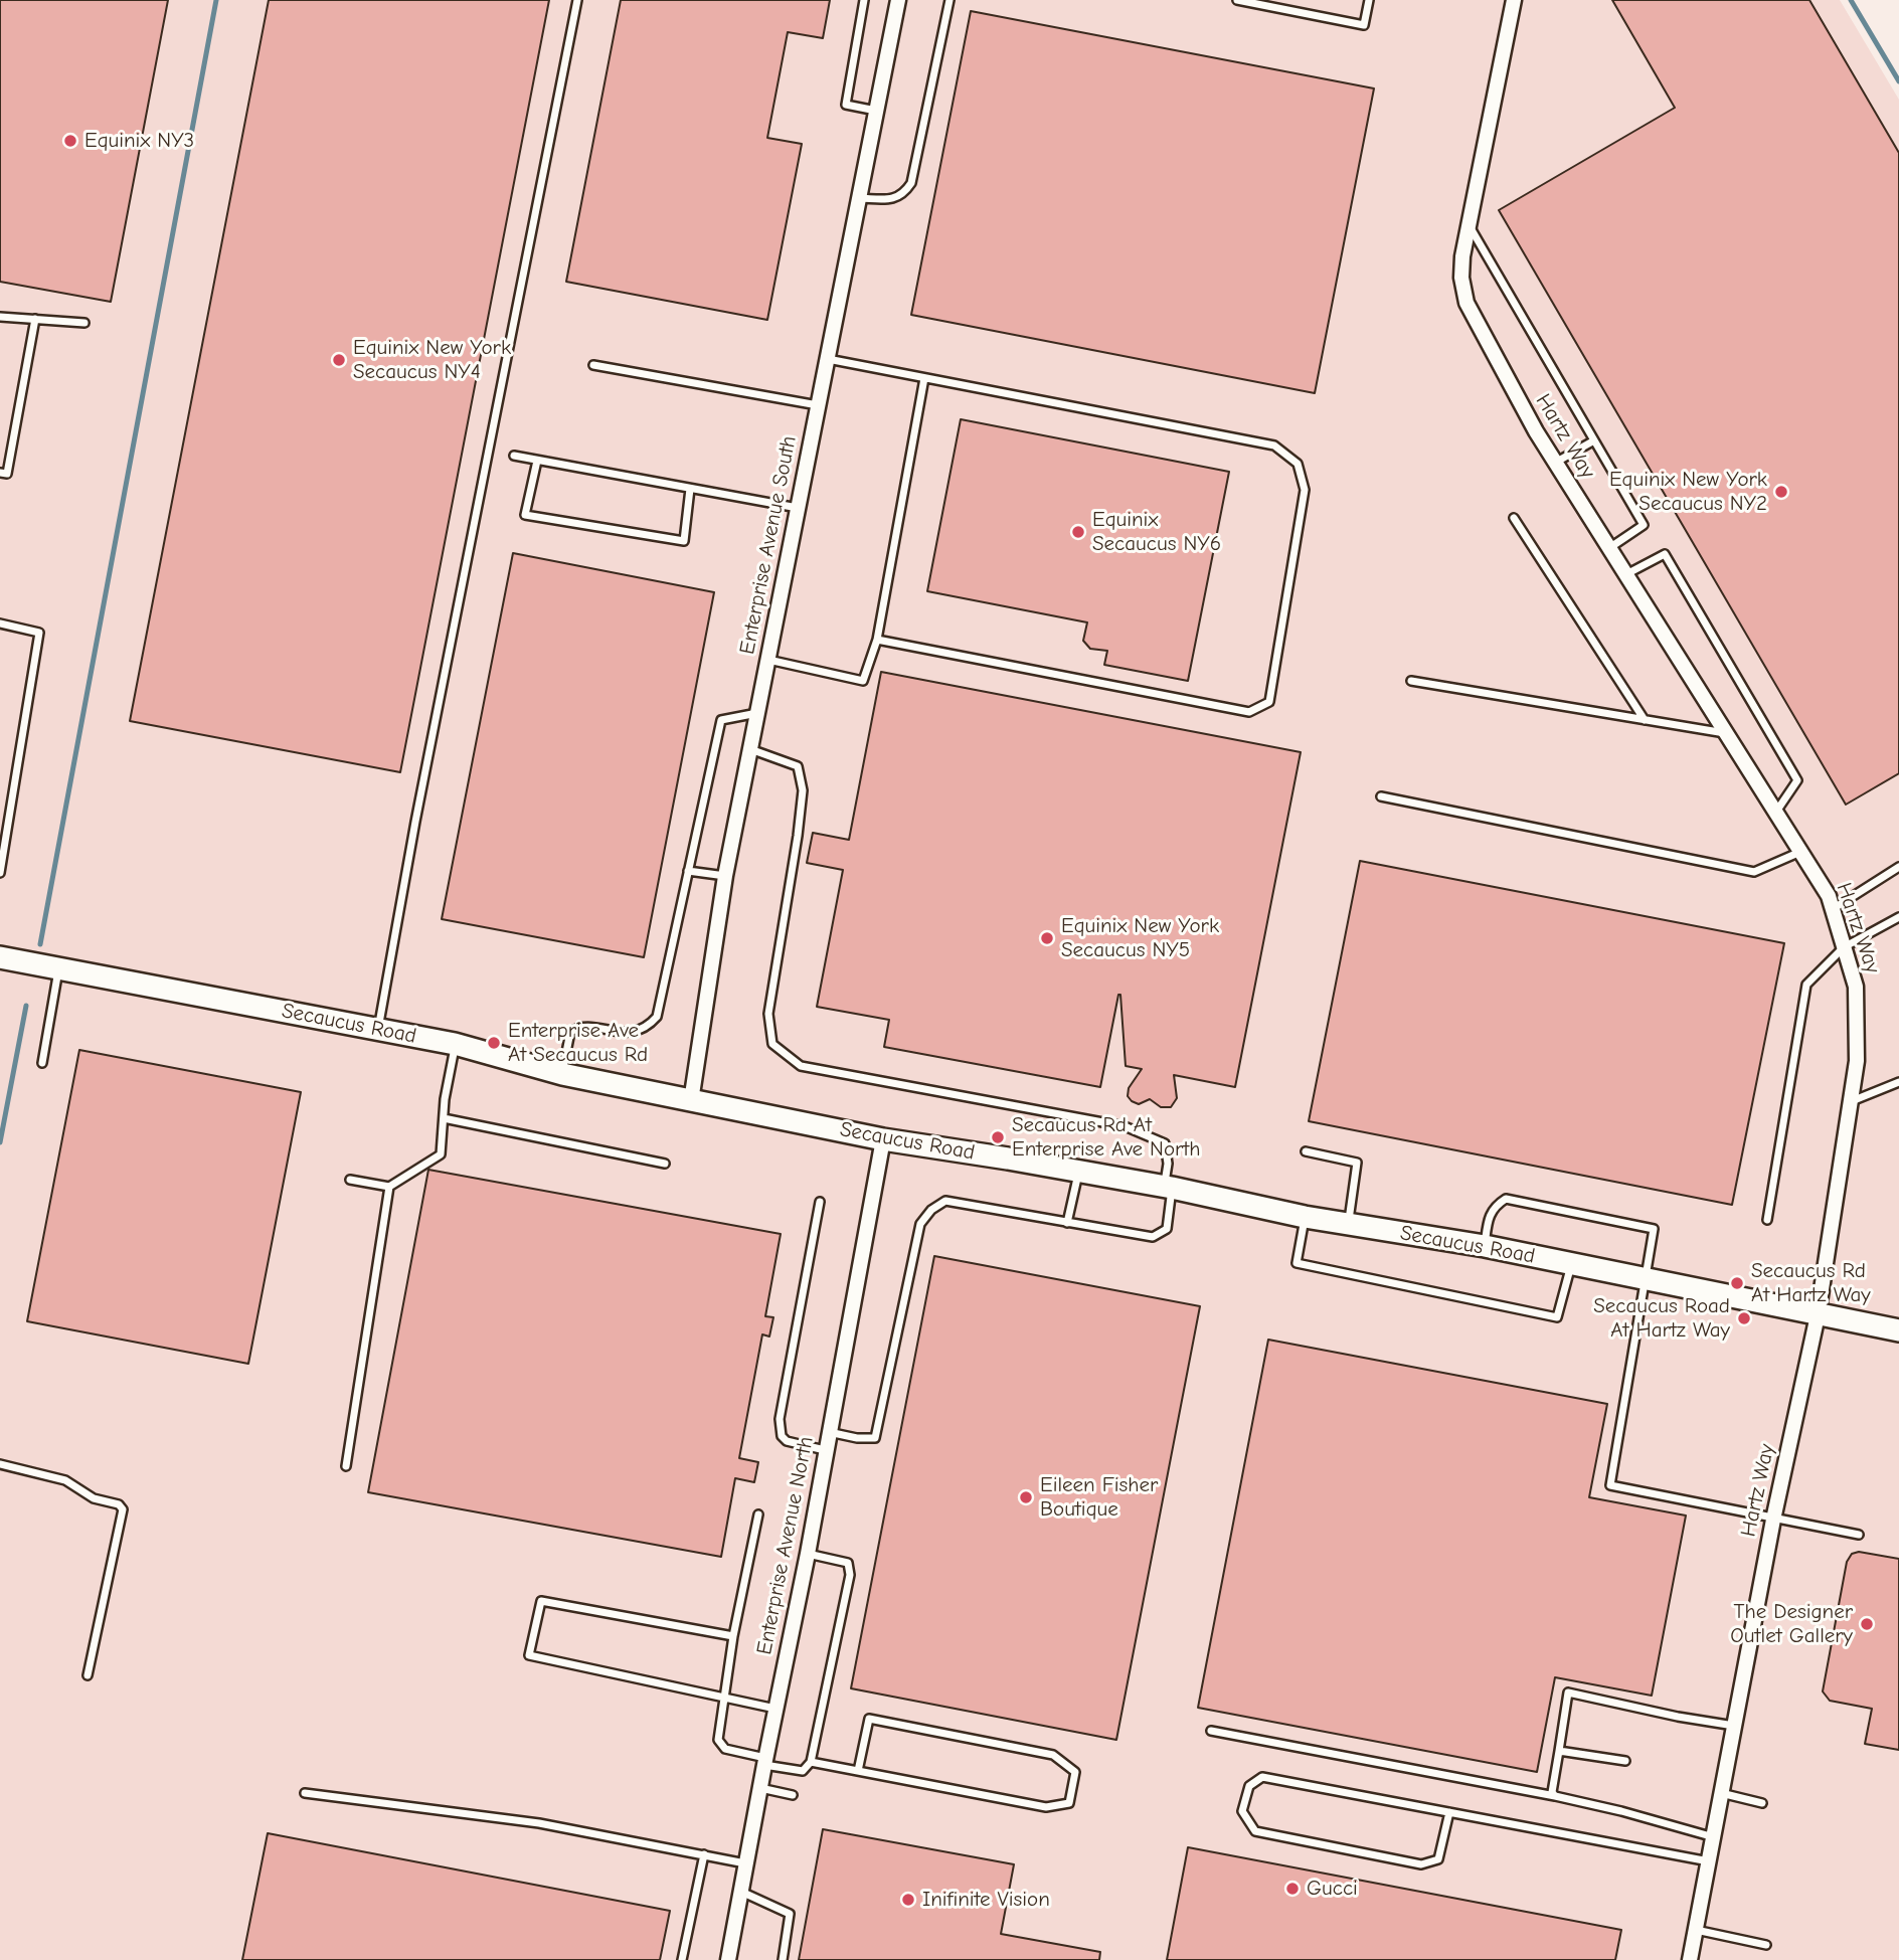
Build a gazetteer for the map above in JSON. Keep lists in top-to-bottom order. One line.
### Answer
{"streets":{"main road":["Secaucus Road"],"street":["Hartz Way","Enterprise Avenue South","Enterprise Avenue North"]},"crossings":[["Hartz Way","Secaucus Road"],["Enterprise Avenue South","Secaucus Road"],["Secaucus Road","Enterprise Avenue North"]],"places":["Equinix NY3","Equinix New York Secaucus NY4","Equinix New York Secaucus NY2","Equinix Secaucus NY6","Equinix New York Secaucus NY5","Enterprise Ave At Secaucus Rd","Secaucus Rd At Enterprise Ave North","Secaucus Rd At Hartz Way","Secaucus Road At Hartz Way","Eileen Fisher Boutique","The Designer Outlet Gallery","Gucci","Inifinite Vision"]}
